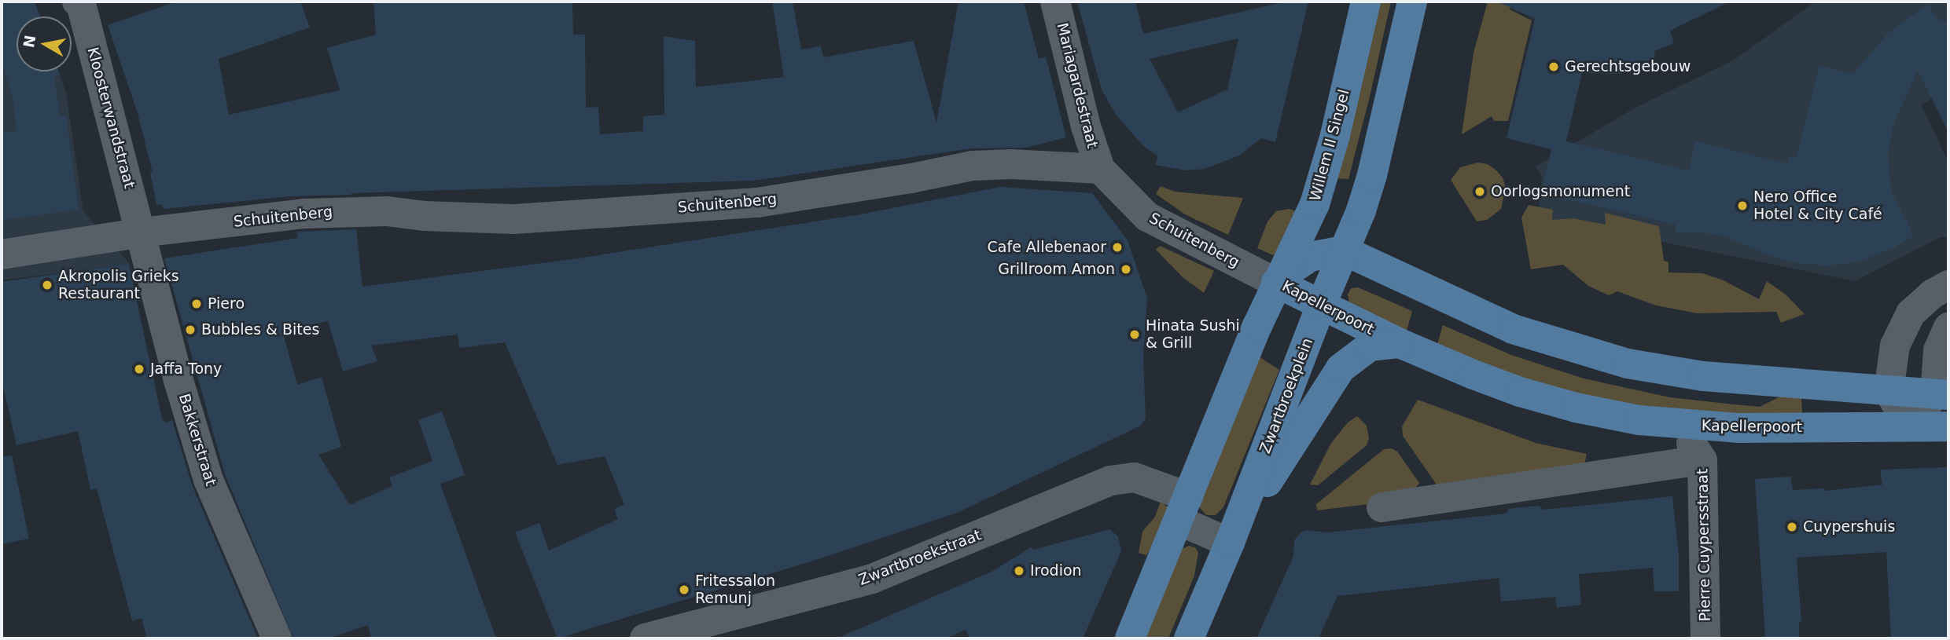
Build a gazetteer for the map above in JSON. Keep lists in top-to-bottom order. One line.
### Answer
{"streets":{"main road":["Willem II Singel","Kapellerpoort","Zwartbroekplein"],"street":["Mariagardestraat","Kloosterwandstraat","Schuitenberg","Bakkerstraat","Pierre Cuypersstraat","Zwartbroekstraat"]},"crossings":[["Mariagardestraat","Schuitenberg"],["Kloosterwandstraat","Schuitenberg"],["Kloosterwandstraat","Bakkerstraat"],["Willem II Singel","Schuitenberg"],["Willem II Singel","Kapellerpoort"],["Schuitenberg","Kapellerpoort"],["Schuitenberg","Bakkerstraat"],["Kapellerpoort","Zwartbroekplein"],["Kapellerpoort","Pierre Cuypersstraat"],["Zwartbroekplein","Zwartbroekstraat"]],"places":["Gerechtsgebouw","Oorlogsmonument","Nero Office Hotel & City Café","Cafe Allebenaor","Grillroom Amon","Akropolis Grieks Restaurant","Piero","Bubbles & Bites","Hinata Sushi & Grill","Jaffa Tony","Cuypershuis","Irodion","Fritessalon Remunj"],"north":"left"}
